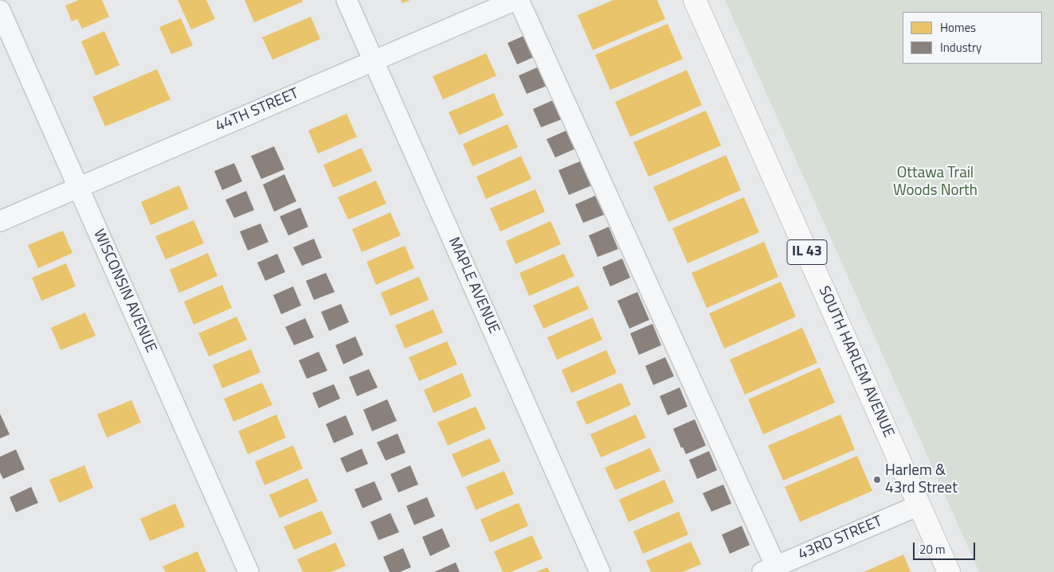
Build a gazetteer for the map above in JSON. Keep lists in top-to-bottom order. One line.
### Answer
{"streets":{"main road":["IL 43","SOUTH HARLEM AVENUE"],"street":["44TH STREET","MAPLE AVENUE","WISCONSIN AVENUE","43RD STREET"]},"crossings":[["44TH STREET","MAPLE AVENUE"],["44TH STREET","WISCONSIN AVENUE"],["SOUTH HARLEM AVENUE","43RD STREET"]],"parks":["Ottawa Trail Woods North"],"places":["Harlem & 43rd Street"],"legend":["Homes","Industry"],"scale_bar":"20 m"}
